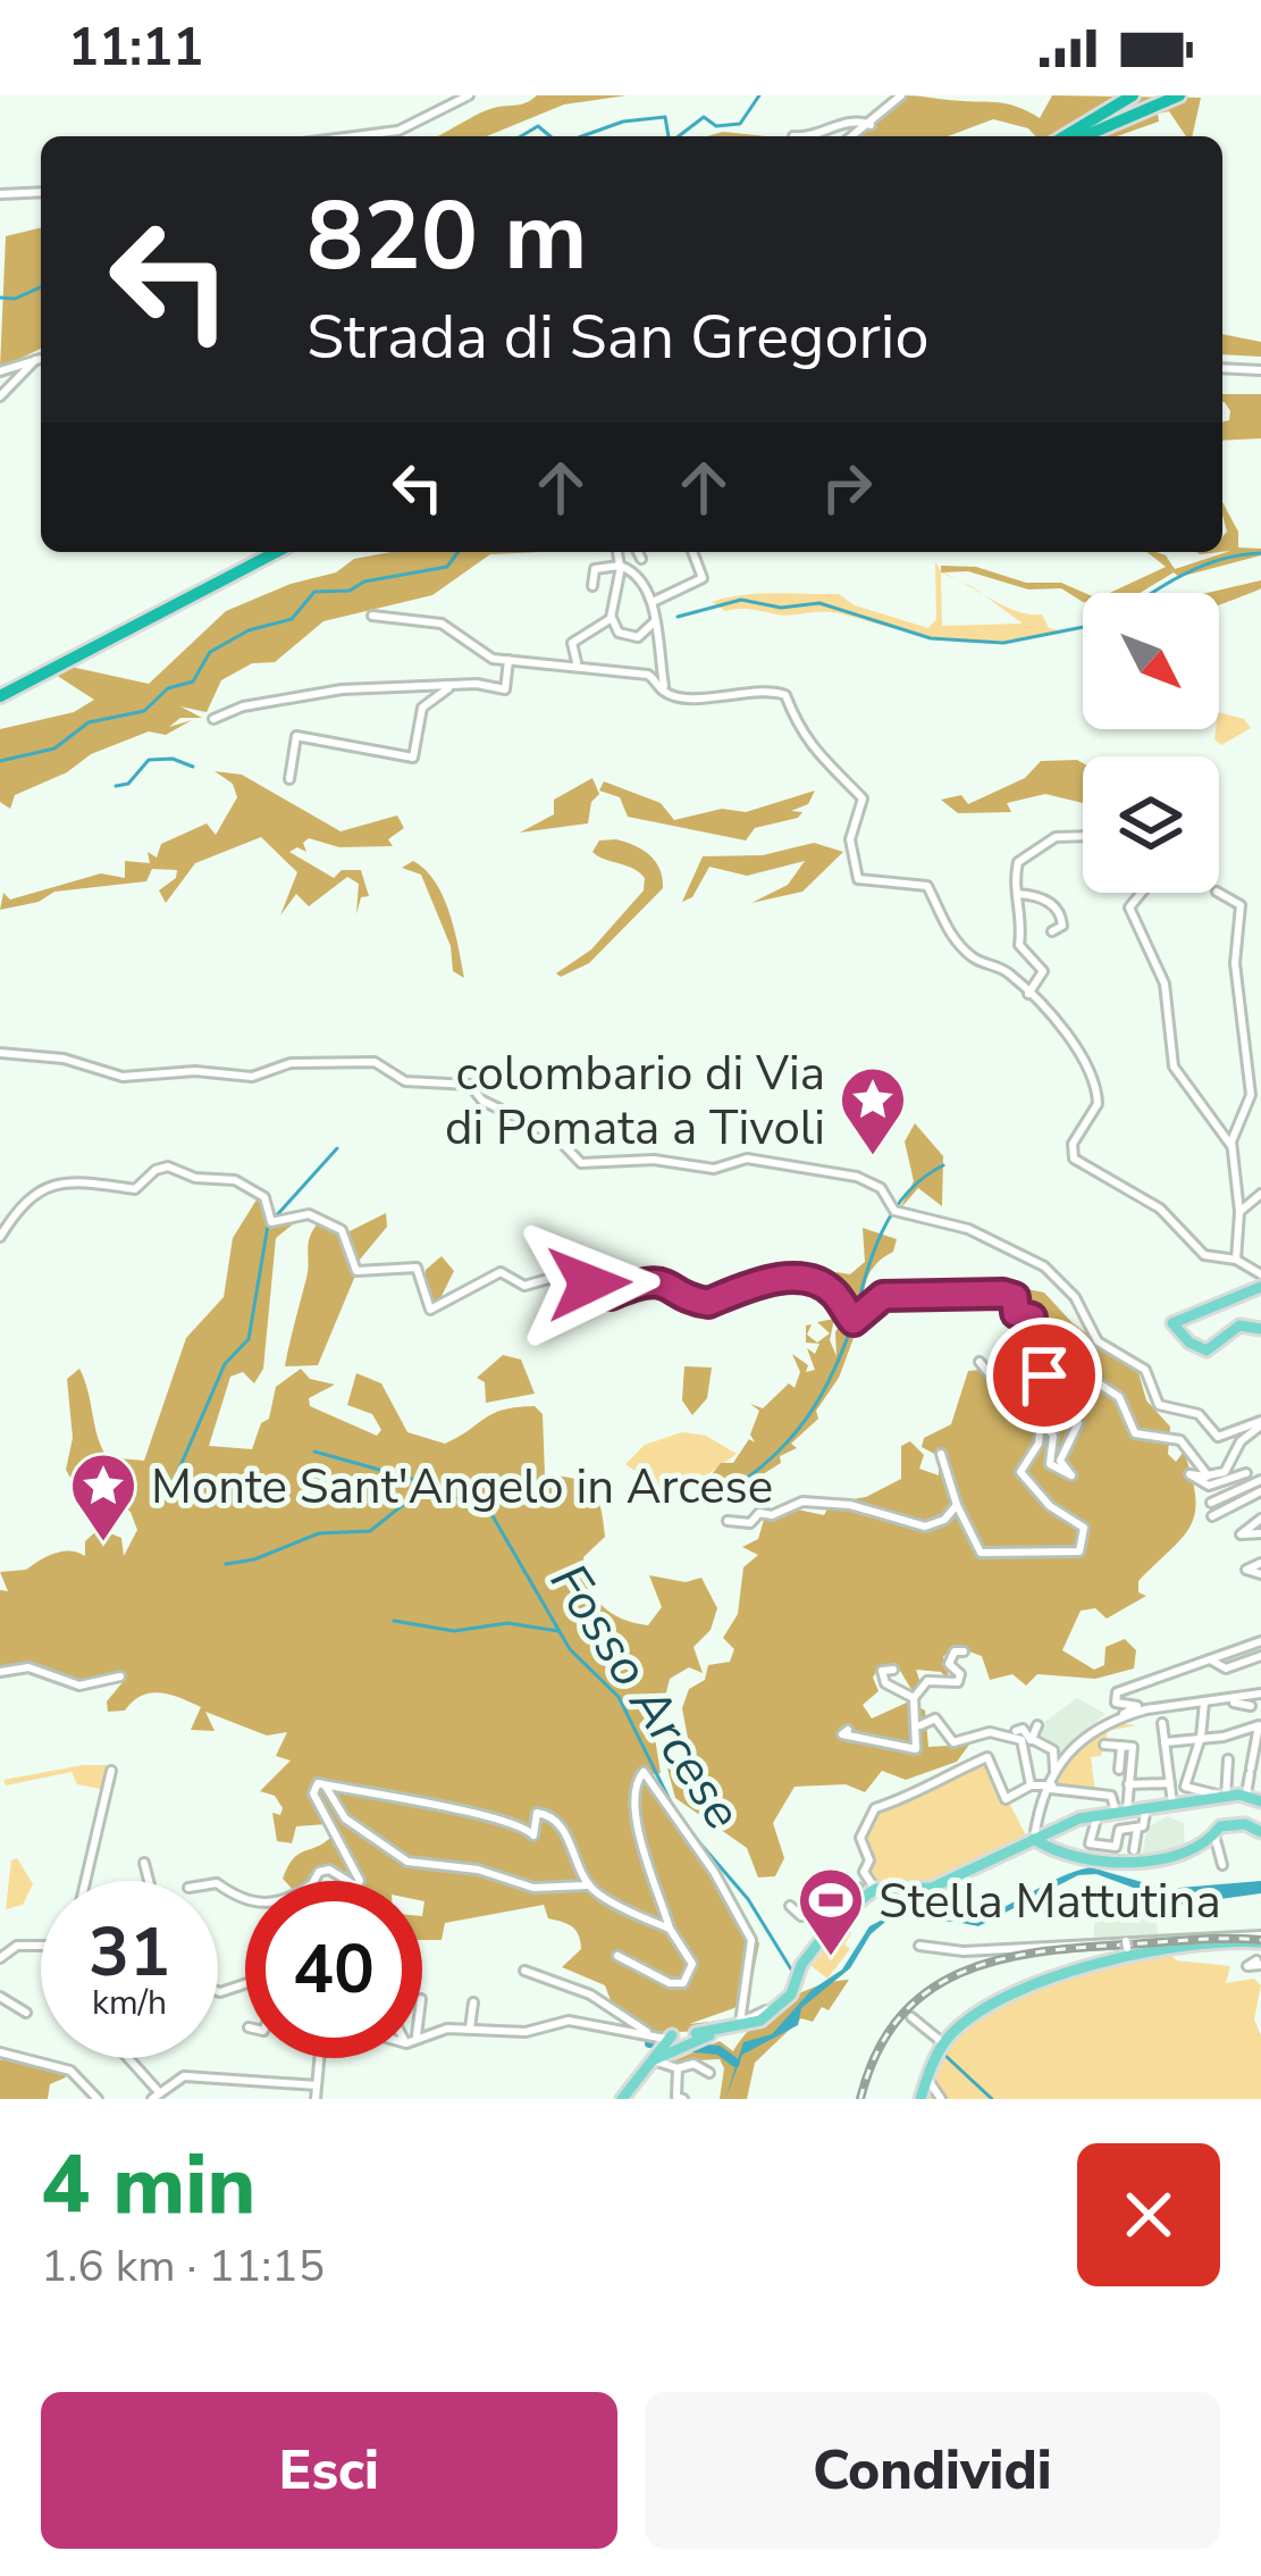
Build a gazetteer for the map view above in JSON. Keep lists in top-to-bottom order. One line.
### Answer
{"water":["Fosso Arcese"],"places":{"place":["colombario di Via di Pomata a Tivoli","Monte Sant'Angelo in Arcese"],"sports":["Stella Mattutina"]},"north":"bottom right","page":{"status":"11:11","turn":["820 m","Strada di San Gregorio"],"speed":"31 km/h","limit":"40","heading":["4 min","1.6 km · 11:15"],"buttons":["Esci","Condividi"]}}
